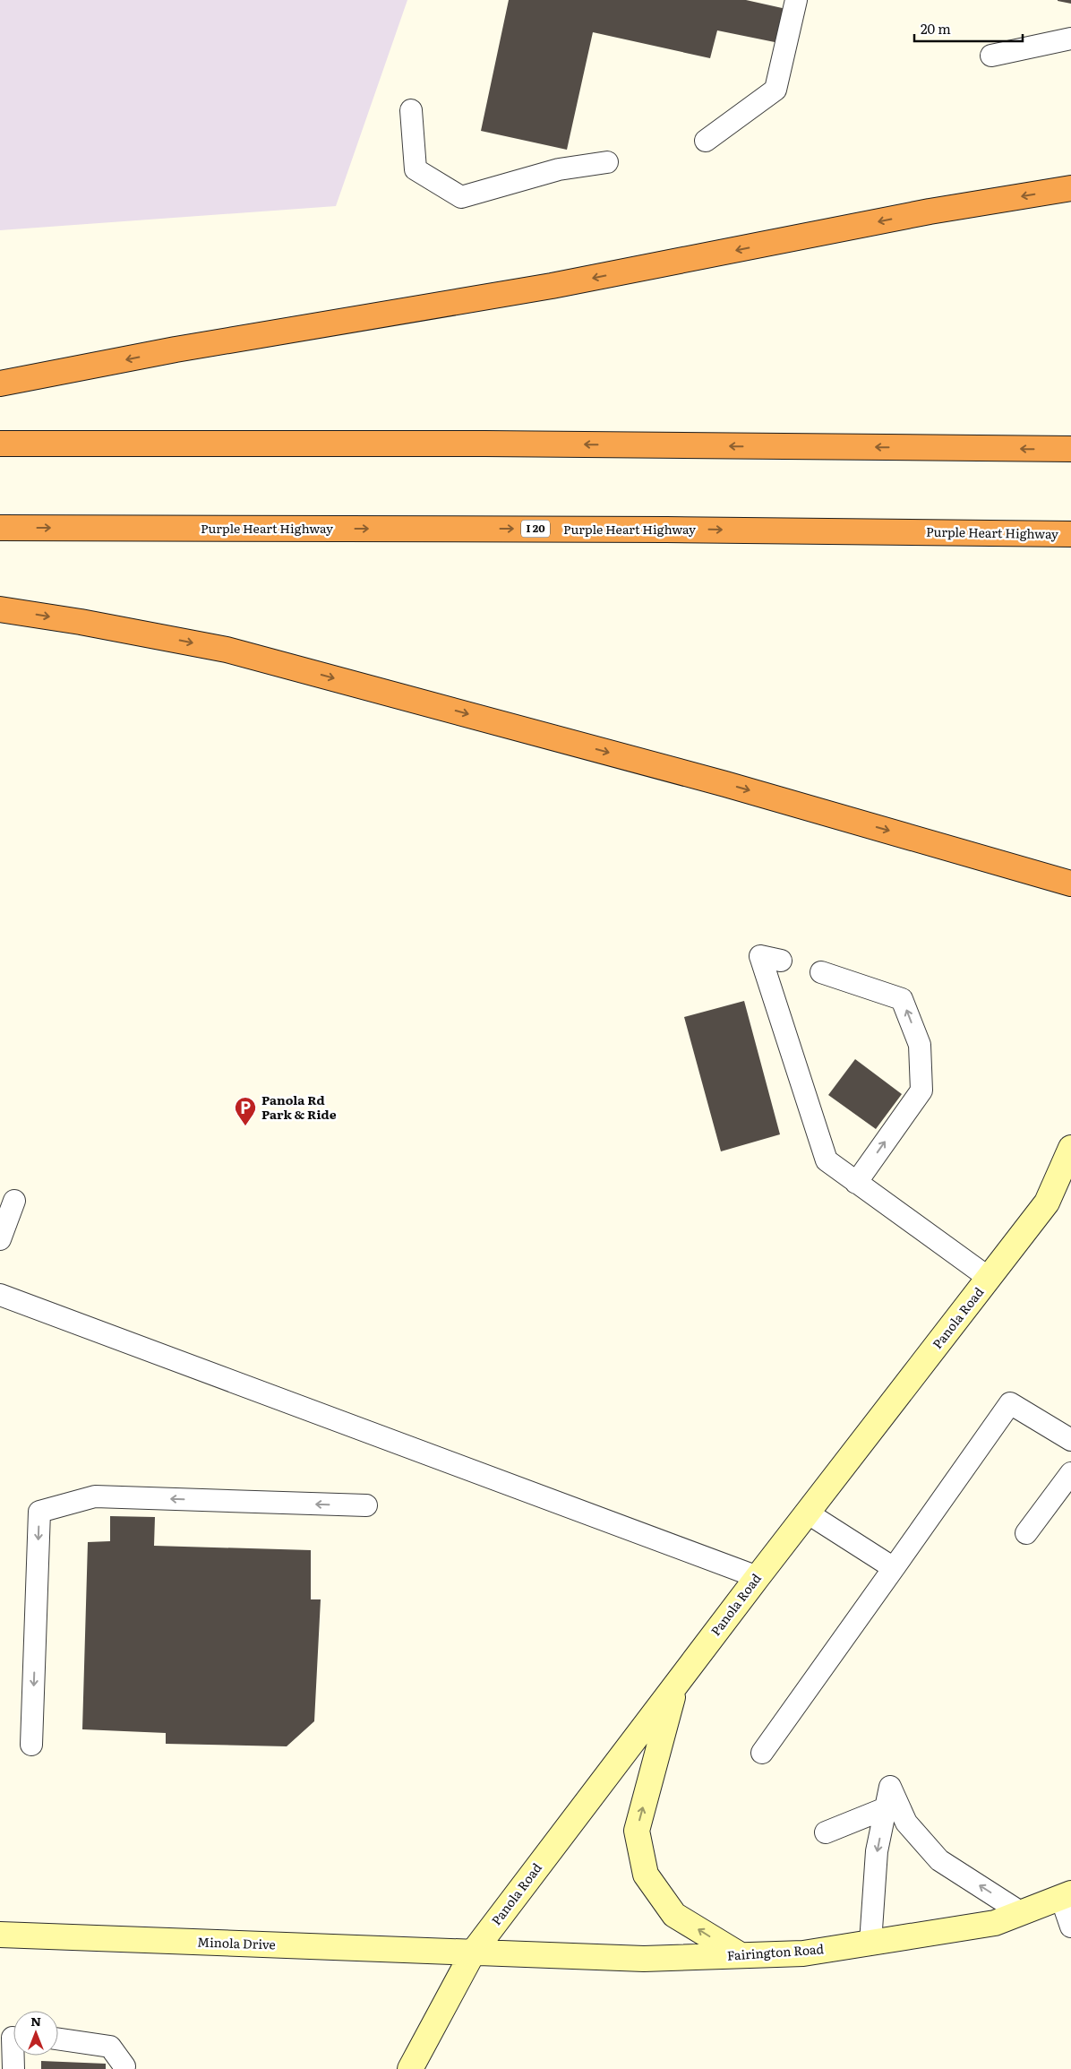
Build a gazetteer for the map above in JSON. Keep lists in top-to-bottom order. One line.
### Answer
{"streets":{"highway":["Purple Heart Highway","I 20"],"main road":["Panola Road","Minola Drive","Fairington Road"]},"crossings":[["Panola Road","Minola Drive"],["Panola Road","Fairington Road"],["Minola Drive","Fairington Road"]],"places":{"parking":["Panola Rd Park & Ride"]},"scale_bar":"20 m","north":"top"}
